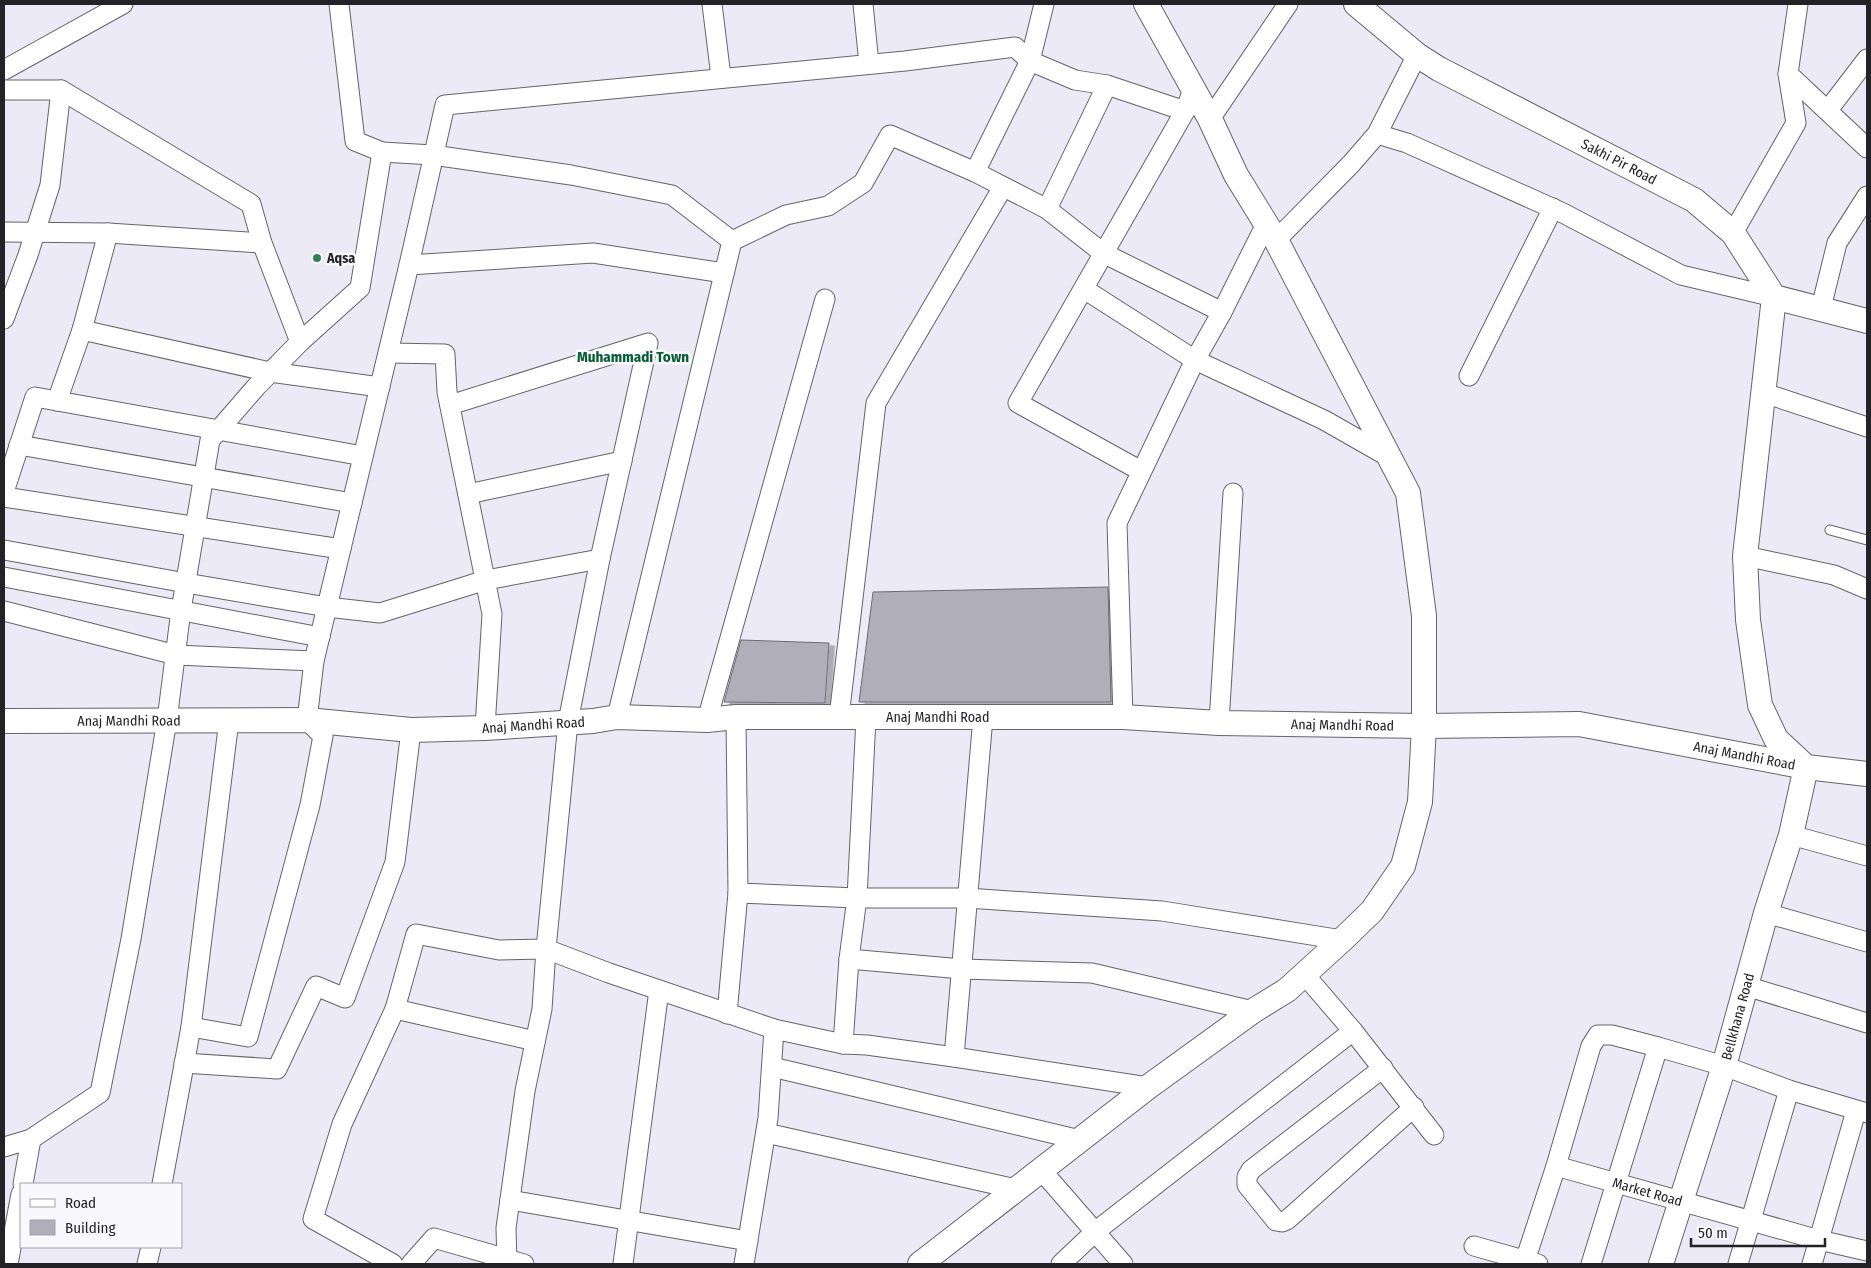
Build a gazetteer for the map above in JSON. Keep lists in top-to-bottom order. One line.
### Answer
{"streets":{"street":["Sakhi Pir Road","Anaj Mandhi Road","Bellkhana Road","Market Road"]},"crossings":[["Anaj Mandhi Road","Bellkhana Road"],["Bellkhana Road","Market Road"]],"districts":["Muhammadi Town"],"places":["Aqsa"],"legend":["Road","Building"],"scale_bar":"50 m"}
